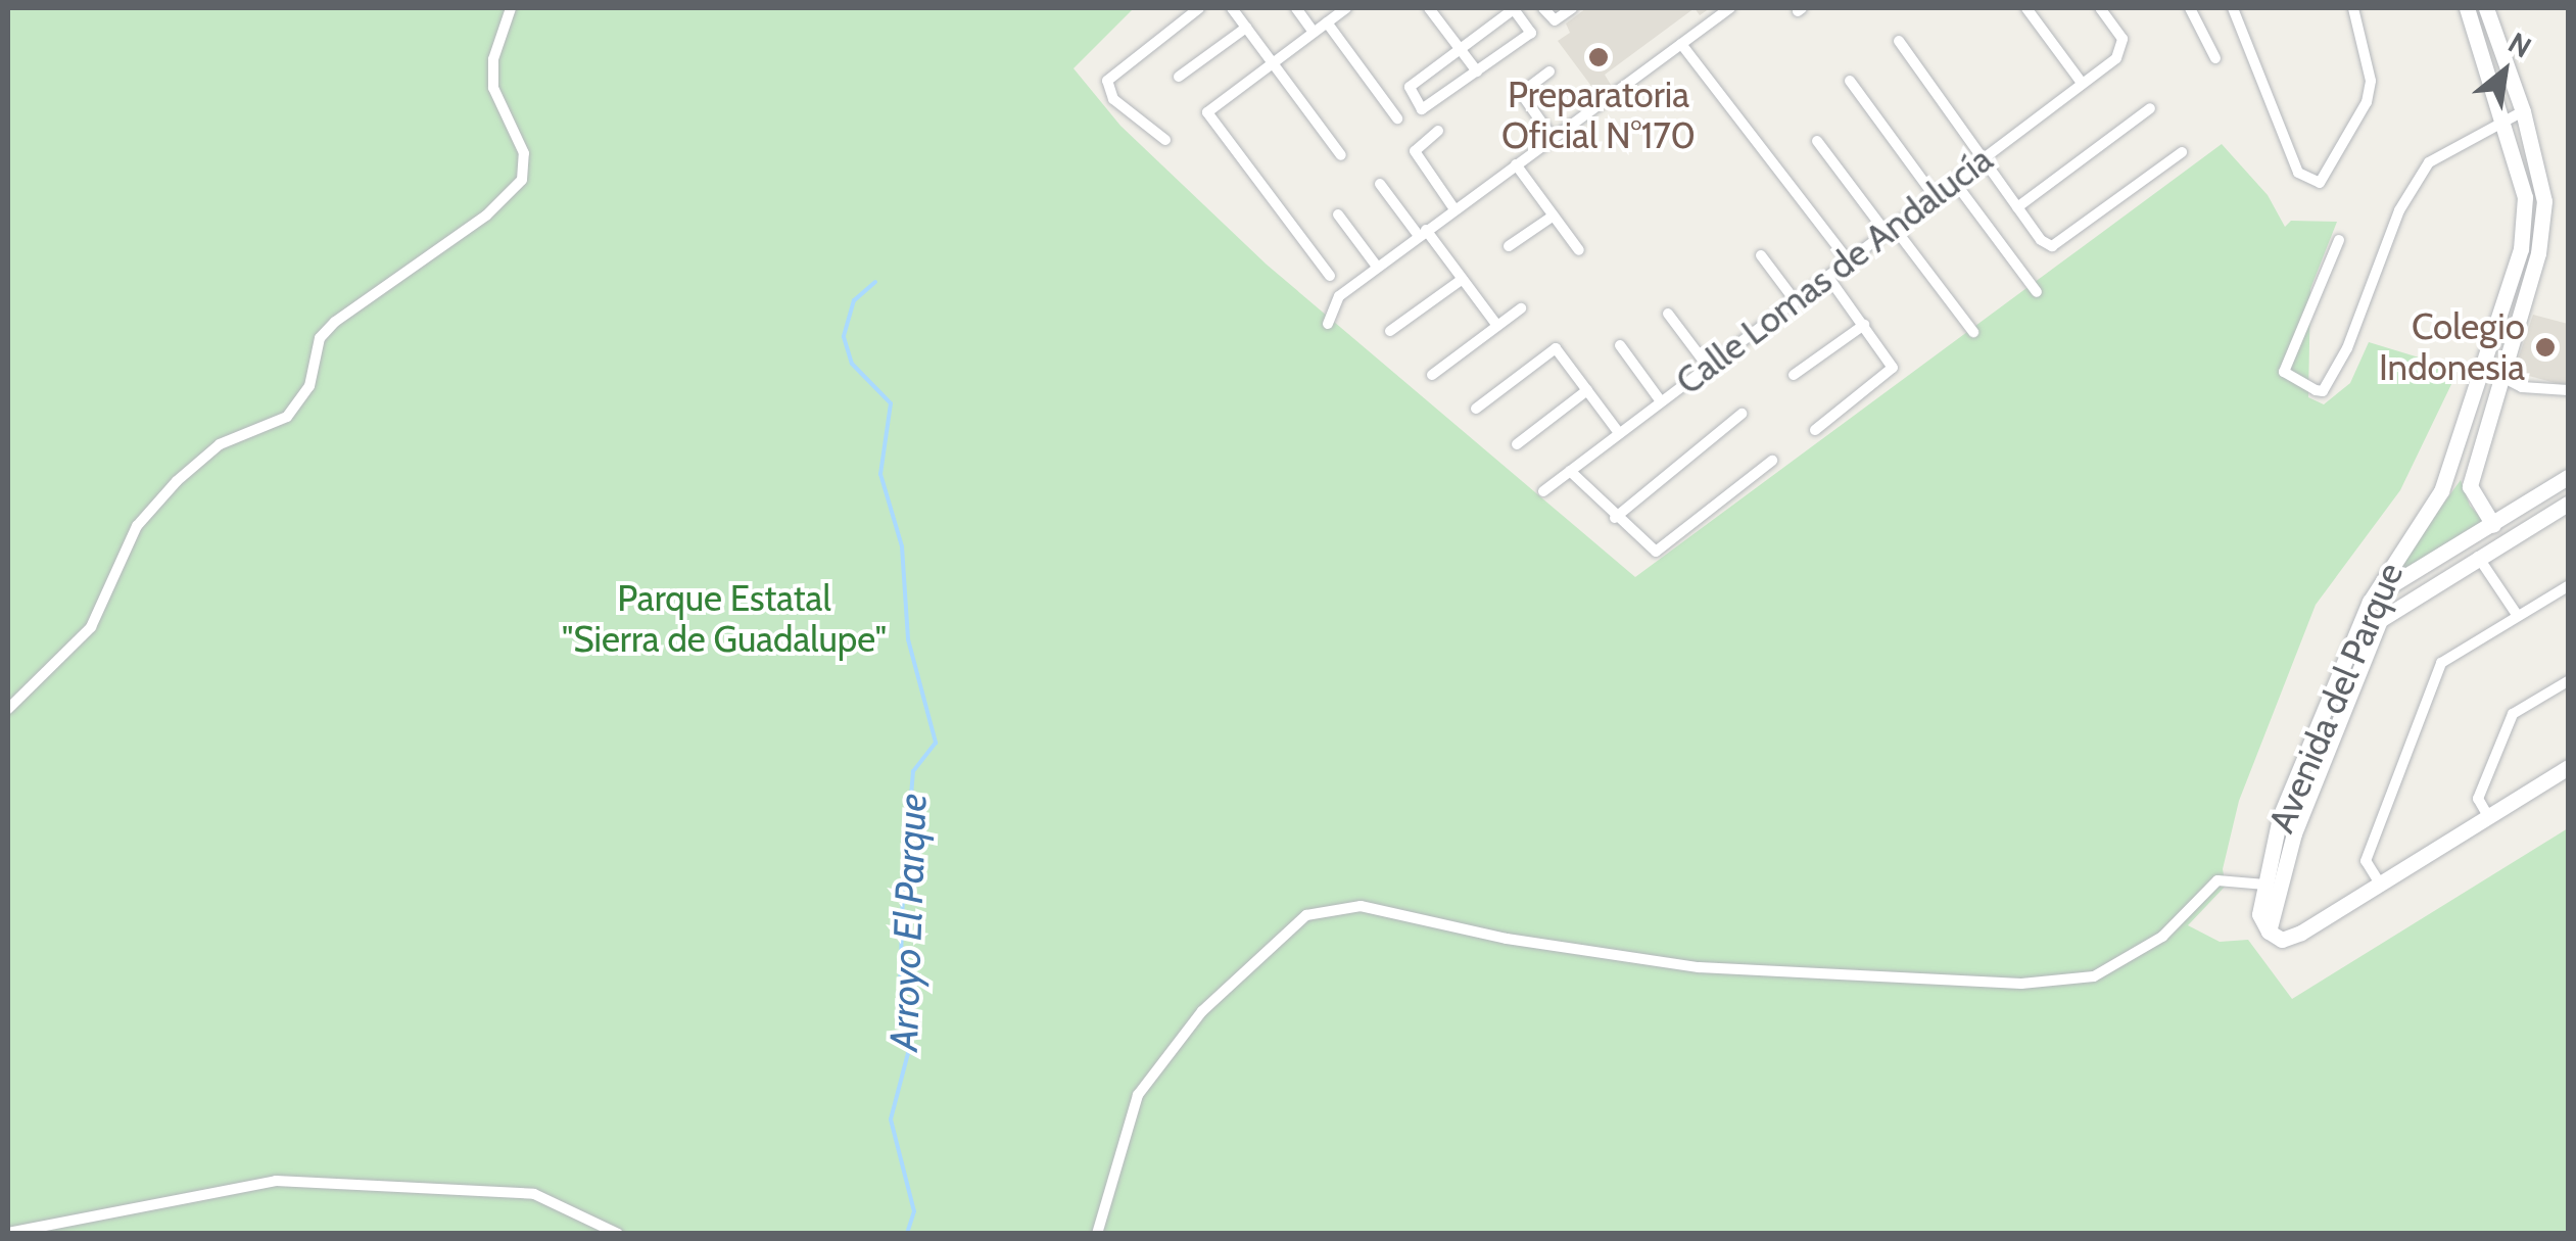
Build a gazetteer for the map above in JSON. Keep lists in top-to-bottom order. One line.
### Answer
{"streets":{"street":["Calle Lomas de Andalucía","Avenida del Parque"]},"water":["Arroyo El Parque"],"parks":["Parque Estatal \"Sierra de Guadalupe\""],"places":["Preparatoria Oficial N°170","Colegio Indonesia"],"north":"top right"}
